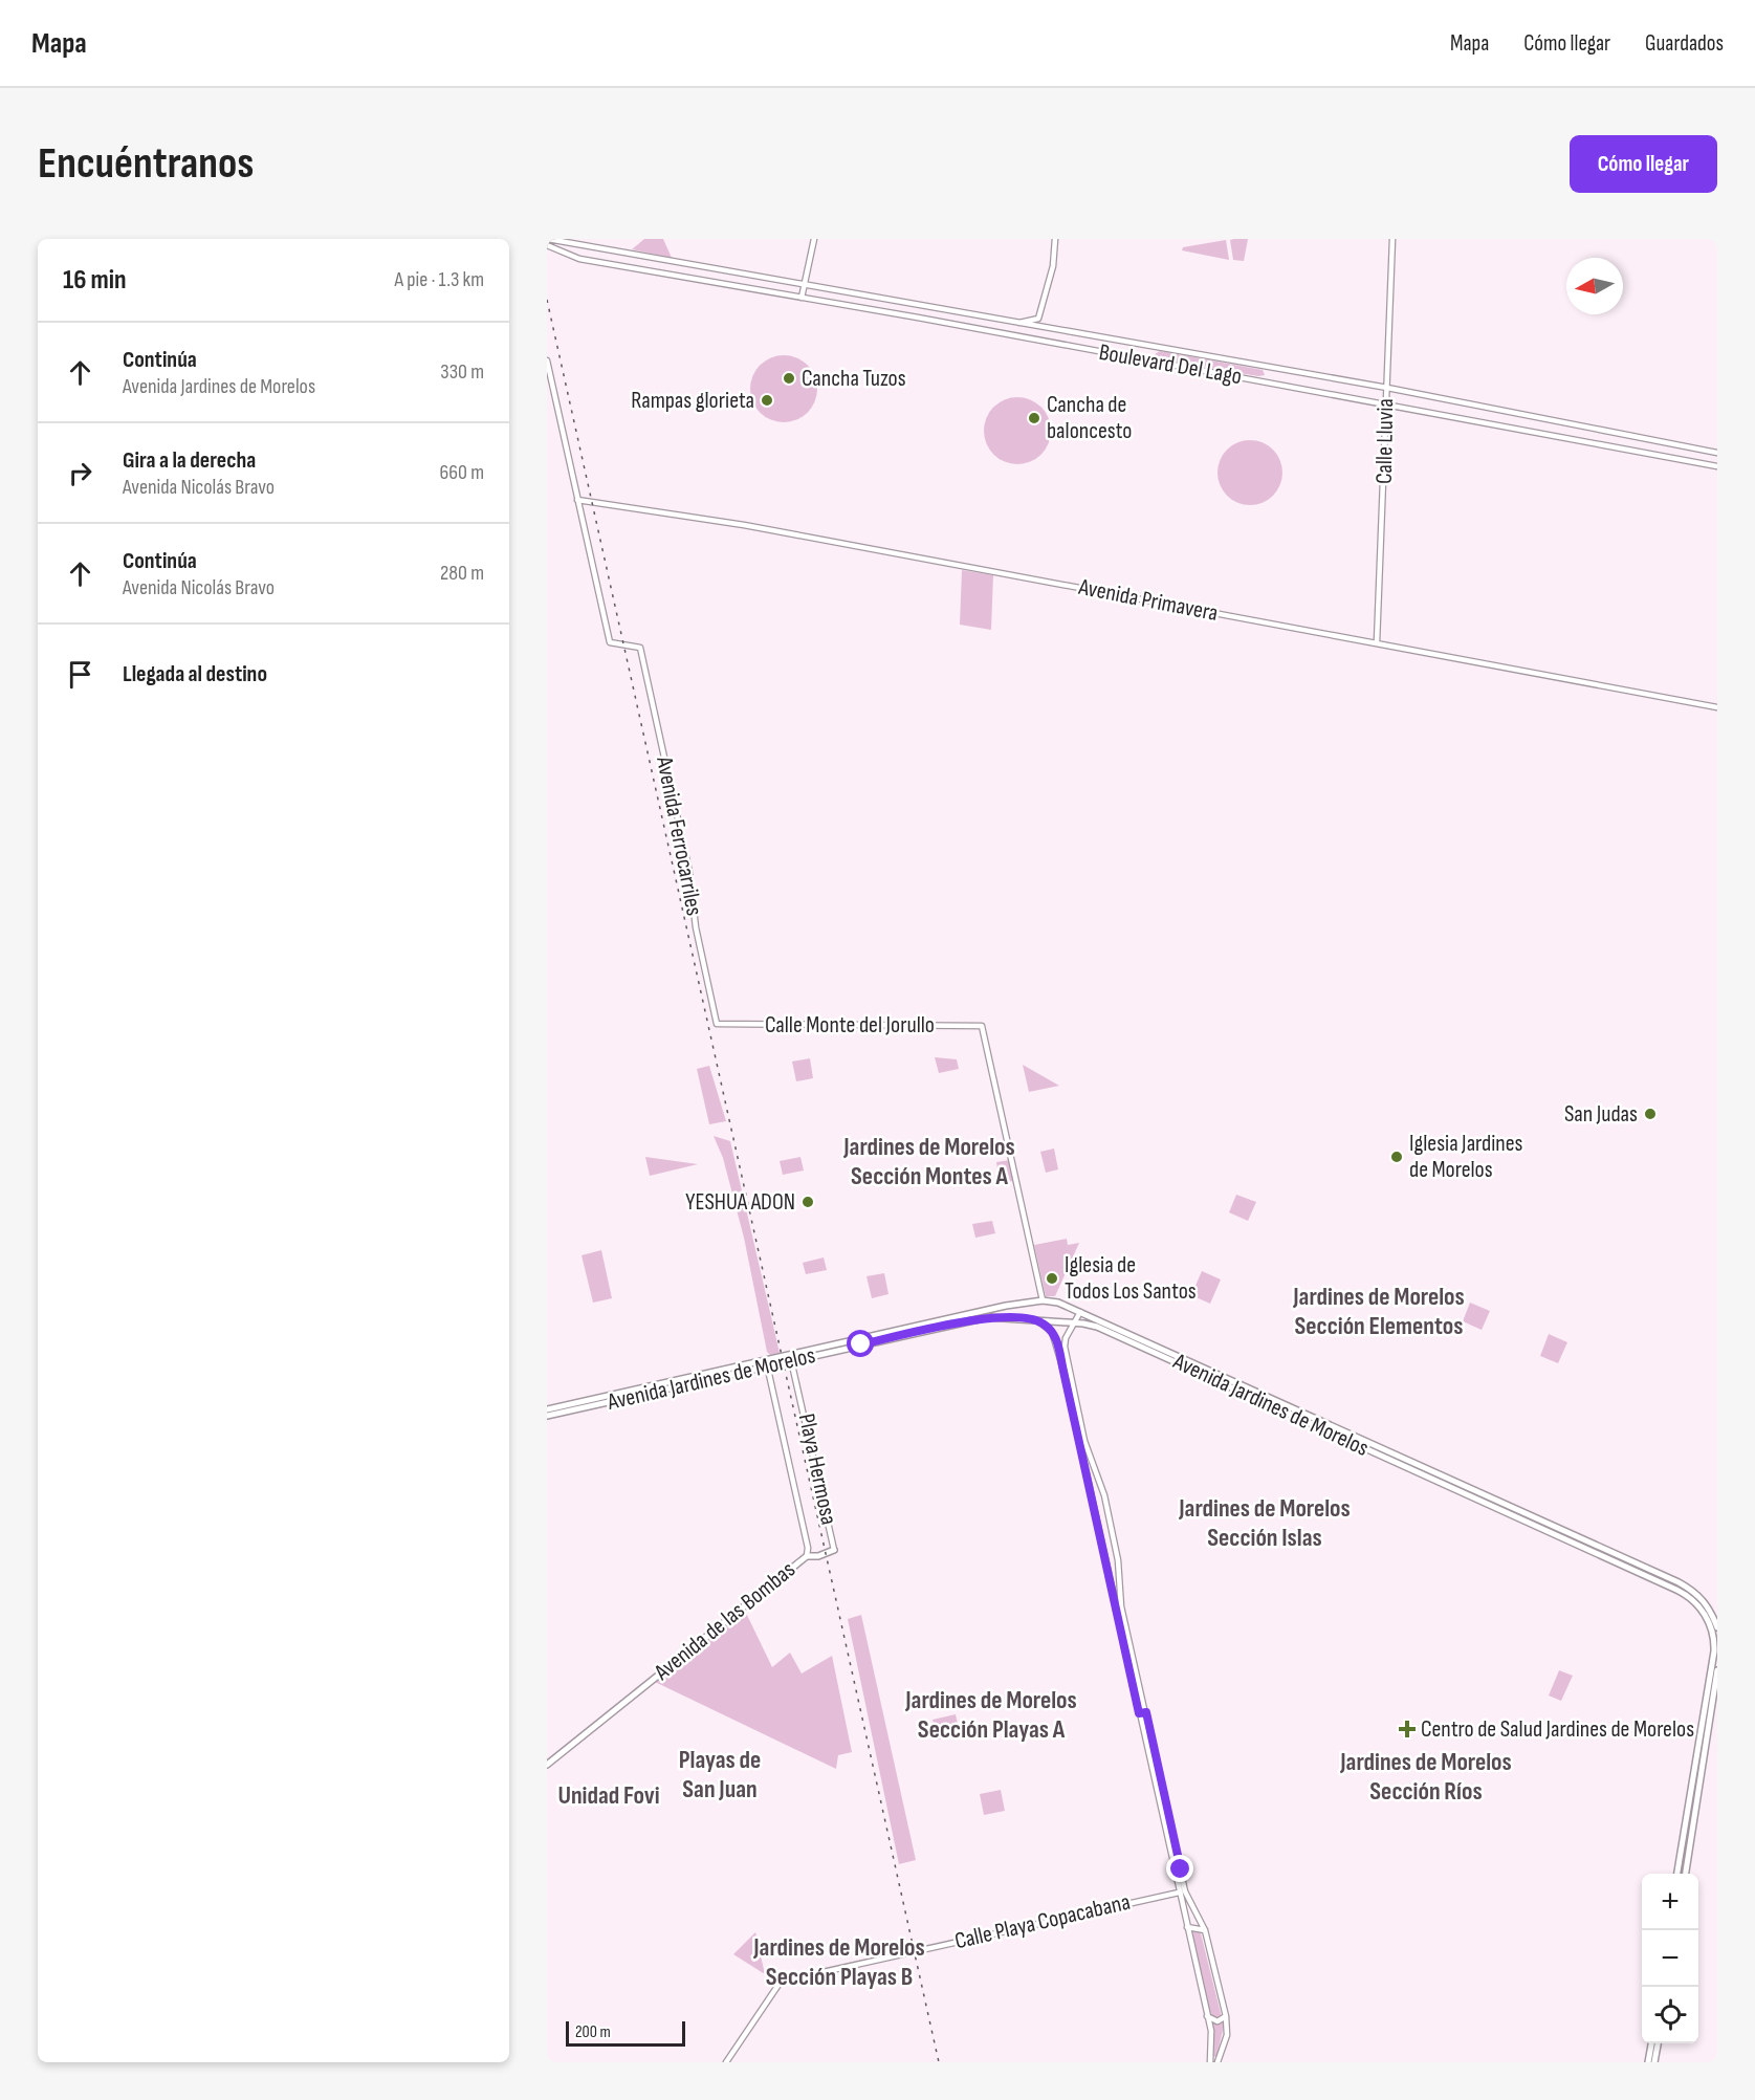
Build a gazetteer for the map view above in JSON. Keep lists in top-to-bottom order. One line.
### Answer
{"streets":{"main road":["Avenida Jardines de Morelos","Playa Hermosa","Avenida de las Bombas"],"street":["Boulevard Del Lago","Calle Lluvia","Avenida Primavera","Avenida Ferrocarriles","Calle Monte del Jorullo","Calle Playa Copacabana"]},"crossings":[["Boulevard Del Lago","Calle Lluvia"],["Calle Lluvia","Avenida Primavera"],["Avenida Primavera","Avenida Ferrocarriles"],["Avenida Ferrocarriles","Calle Monte del Jorullo"],["Calle Monte del Jorullo","Avenida Jardines de Morelos"],["Avenida Jardines de Morelos","Playa Hermosa"],["Avenida Jardines de Morelos","Avenida de las Bombas"],["Playa Hermosa","Avenida de las Bombas"]],"districts":["Jardines de Morelos Sección Montes A","Jardines de Morelos Sección Elementos","Jardines de Morelos Sección Islas","Jardines de Morelos Sección Playas A","Playas de San Juan","Jardines de Morelos Sección Ríos","Unidad Fovi","Jardines de Morelos Sección Playas B"],"places":{"other":["Cancha Tuzos","Rampas glorieta","Cancha de baloncesto","San Judas","Iglesia Jardines de Morelos","YESHUA ADON","Iglesia de Todos Los Santos"],"health":["Centro de Salud Jardines de Morelos"]},"scale_bar":"200 m","north":"left","page":{"header":"Mapa","nav":["Mapa","Cómo llegar","Guardados"],"buttons":"Cómo llegar","title":"Encuéntranos","heading":["16 min","A pie · 1.3 km"],"list":[["Continúa","Avenida Jardines de Morelos","330 m"],["Gira a la derecha","Avenida Nicolás Bravo","660 m"],["Continúa","Avenida Nicolás Bravo","280 m"],"Llegada al destino"],"map_buttons":["+","−"],"scale":"200 m"}}
